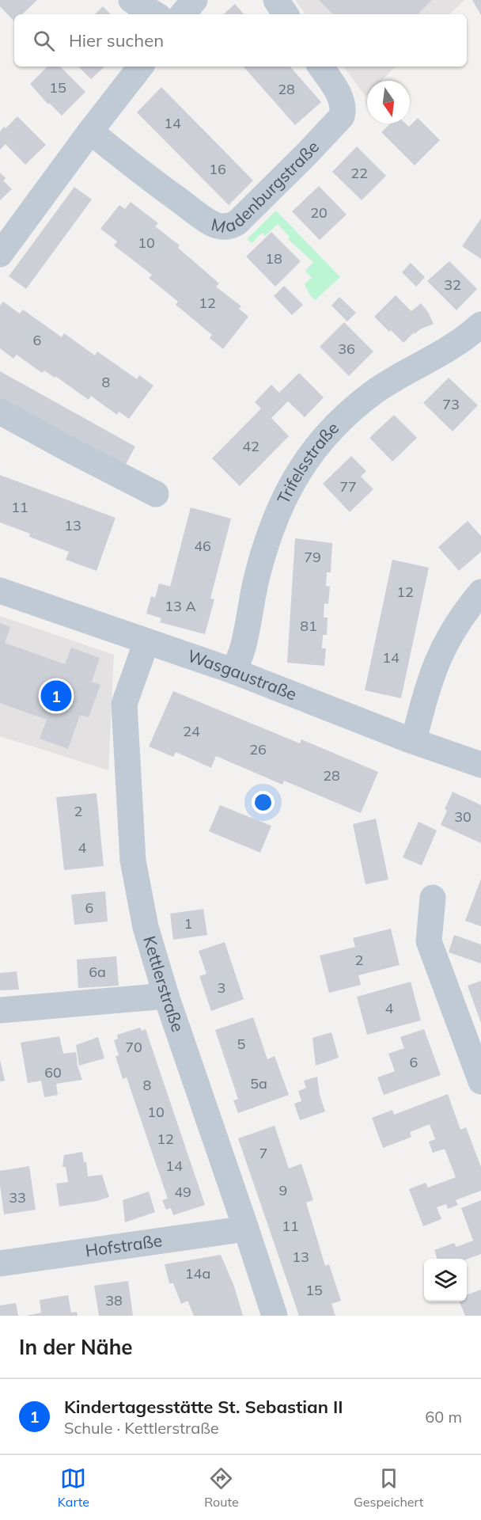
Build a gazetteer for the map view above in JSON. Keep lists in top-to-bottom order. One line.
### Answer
{"streets":{"street":["Madenburgstraße","Trifelsstraße","Wasgaustraße","Kettlerstraße","Hofstraße"]},"crossings":[["Trifelsstraße","Wasgaustraße"],["Wasgaustraße","Kettlerstraße"],["Kettlerstraße","Hofstraße"]],"house_numbers":["15","28","14","16","22","20","10","18","32","12","6","36","8","73","42","77","11","13","46","79","12","13 A","81","14","24","26","28","2","30","4","6","1","2","6a","3","4","5","70","6","60","5a","8","10","12","7","14","9","49","33","11","13","14a","15","38"],"north":"bottom","page":{"search":"Hier suchen","pins":"1","heading":"In der Nähe","list":[{"mark":"1","name":"Kindertagesstätte St. Sebastian II","note":"Schule · Kettlerstraße","value":"60 m"}],"nav":["Karte","Route","Gespeichert"]}}
